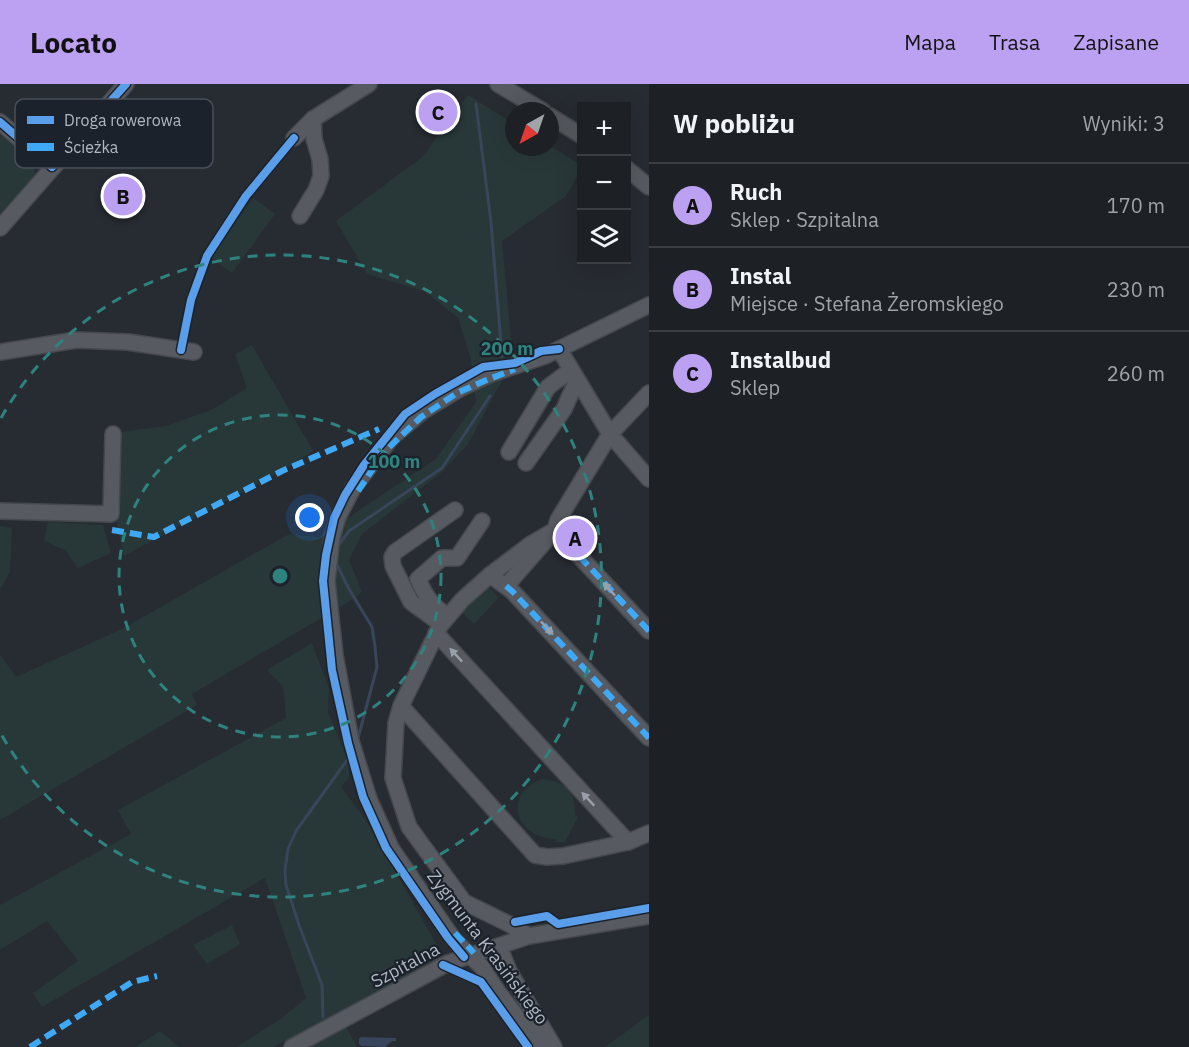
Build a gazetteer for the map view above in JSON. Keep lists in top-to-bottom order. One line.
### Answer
{"streets":{"street":["Zygmunta Krasińskiego","Szpitalna"]},"crossings":[["Zygmunta Krasińskiego","Szpitalna"]],"legend":["Droga rowerowa","Ścieżka"],"north":"bottom left","page":{"header":"Locato","nav":["Mapa","Trasa","Zapisane"],"heading":["W pobliżu","Wyniki: 3"],"pins":["C","B","A"],"map_buttons":["+","−"],"list":[{"mark":"A","name":"Ruch","note":"Sklep · Szpitalna","value":"170 m"},{"mark":"B","name":"Instal","note":"Miejsce · Stefana Żeromskiego","value":"230 m"},{"mark":"C","name":"Instalbud","note":"Sklep","value":"260 m"}]},"rings":["200 m","100 m"]}
